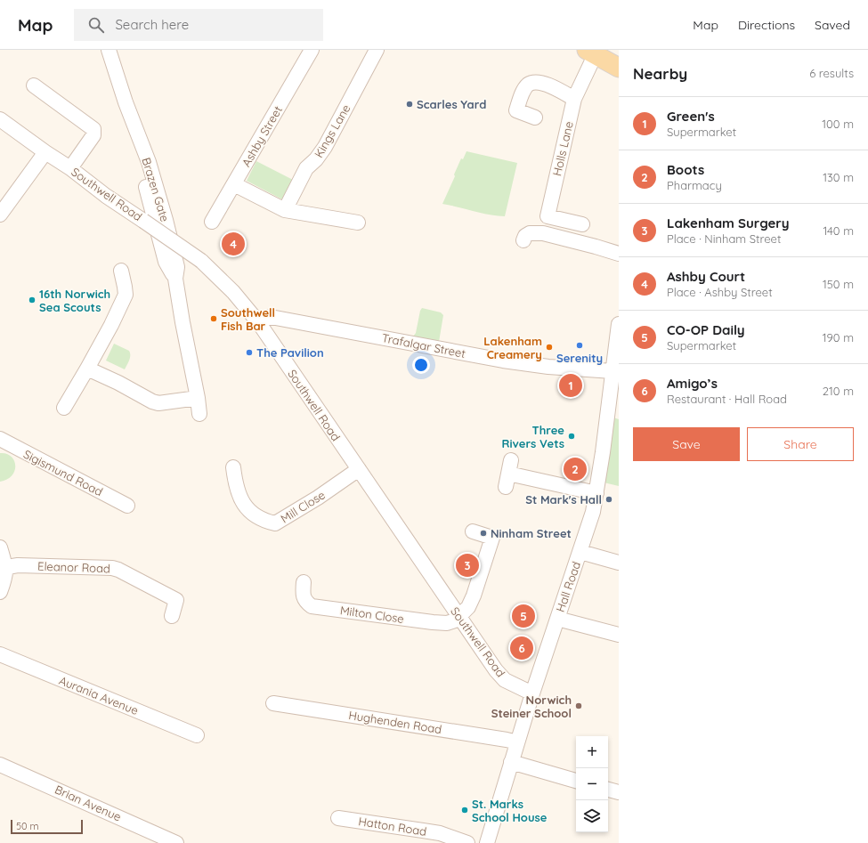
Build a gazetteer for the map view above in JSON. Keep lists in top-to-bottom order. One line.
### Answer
{"streets":{"street":["Kings Lane","Ashby Street","Holls Lane","Brazen Gate","Southwell Road","Trafalgar Street","Sigismund Road","Mill Close","Eleanor Road","Hall Road","Milton Close","Aurania Avenue","Hughenden Road","Brian Avenue","Hatton Road"]},"crossings":[["Southwell Road","Trafalgar Street"],["Southwell Road","Mill Close"],["Southwell Road","Hall Road"],["Southwell Road","Milton Close"],["Trafalgar Street","Hall Road"],["Hall Road","Hughenden Road"]],"places":["Scarles Yard","16th Norwich Sea Scouts","Southwell Fish Bar","Serenity","Lakenham Creamery","The Pavilion","Three Rivers Vets","St Mark's Hall","Ninham Street","Norwich Steiner School","St. Marks School House"],"scale_bar":"50 m","page":{"header":"Map","search":"Search here","nav":["Map","Directions","Saved"],"heading":["Nearby","6 results"],"list":[{"mark":"1","name":"Green's","note":"Supermarket","value":"100 m"},{"mark":"2","name":"Boots","note":"Pharmacy","value":"130 m"},{"mark":"3","name":"Lakenham Surgery","note":"Place · Ninham Street","value":"140 m"},{"mark":"4","name":"Ashby Court","note":"Place · Ashby Street","value":"150 m"},{"mark":"5","name":"CO-OP Daily","note":"Supermarket","value":"190 m"},{"mark":"6","name":"Amigo’s","note":"Restaurant · Hall Road","value":"210 m"}],"pins":["4","1","2","3","5","6"],"buttons":["Save","Share"],"map_buttons":["+","−"],"scale":"50 m"}}
